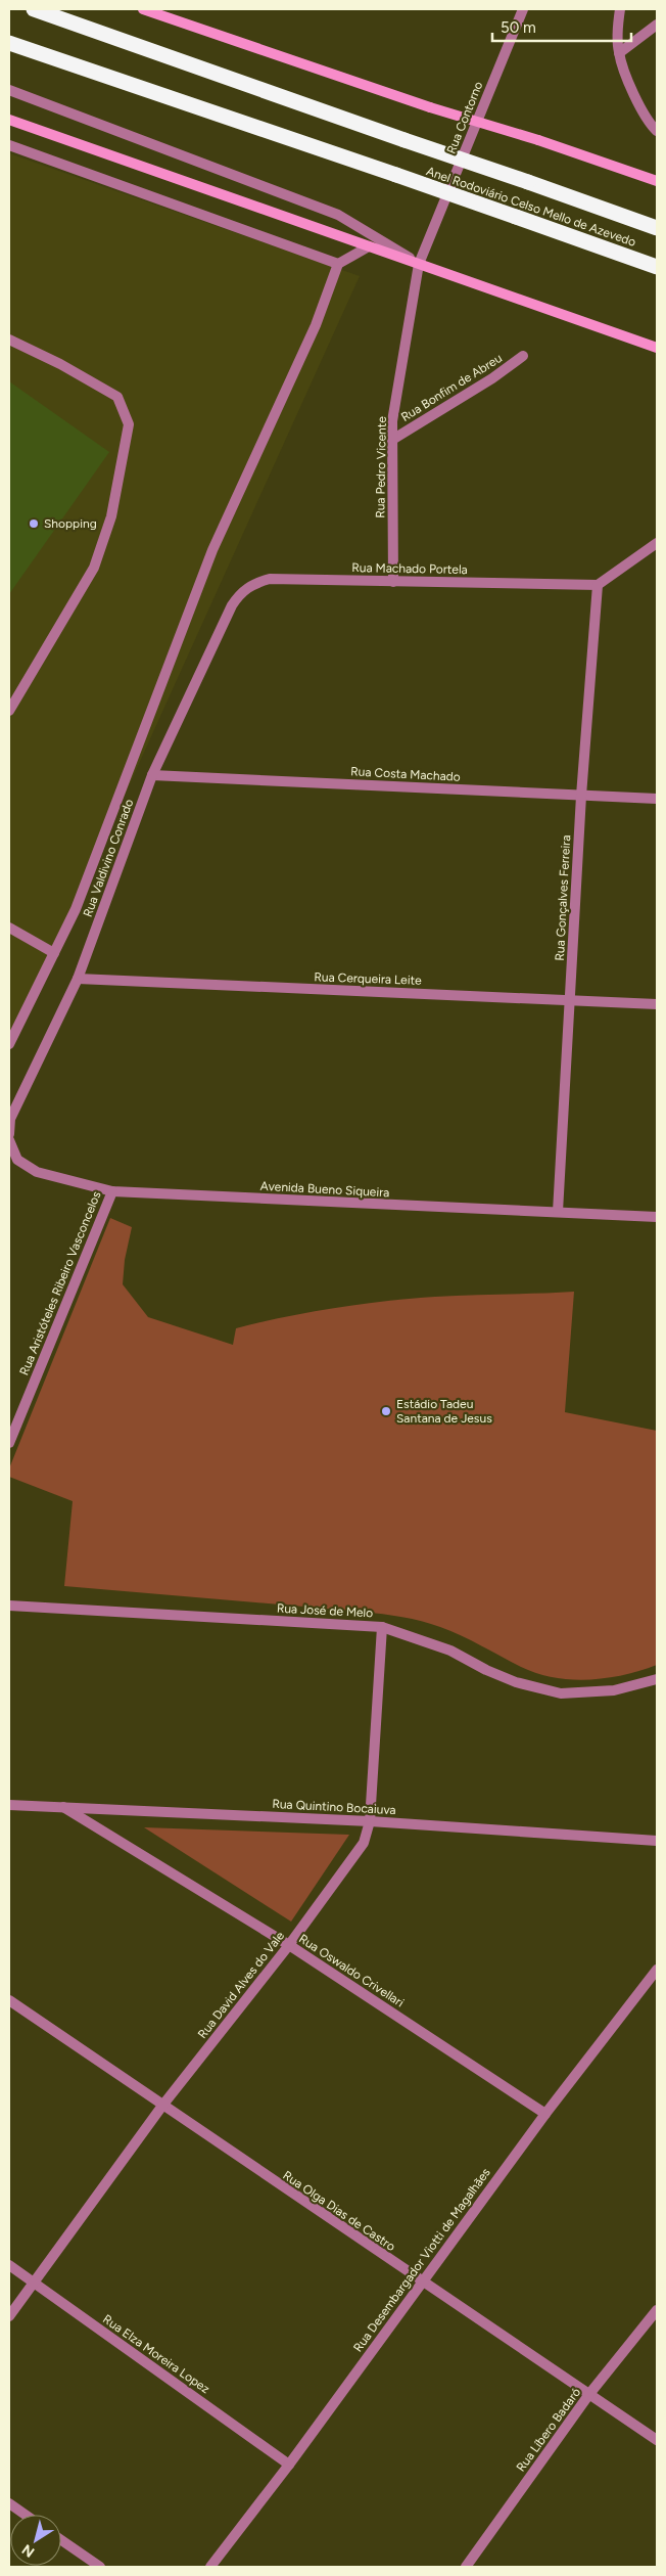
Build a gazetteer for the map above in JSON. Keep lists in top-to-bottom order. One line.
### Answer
{"streets":{"highway":["Anel Rodoviário Celso Mello de Azevedo"],"street":["Rua Contorno","Rua Bonfim de Abreu","Rua Pedro Vicente","Rua Machado Portela","Rua Costa Machado","Rua Valdivino Conrado","Rua Gonçalves Ferreira","Rua Cerqueira Leite","Avenida Bueno Siqueira","Rua Aristóteles Ribeiro Vasconcelos","Rua José de Melo","Rua Quintino Bocaiuva","Rua Oswaldo Crivellari","Rua David Alves do Vale","Rua Olga Dias de Castro","Rua Desembargador Viotti de Magalhães","Rua Elza Moreira Lopez","Rua Líbero Badaró"]},"crossings":[["Rua Contorno","Rua Pedro Vicente"],["Rua Bonfim de Abreu","Rua Pedro Vicente"],["Rua Pedro Vicente","Rua Machado Portela"],["Rua Machado Portela","Rua Valdivino Conrado"],["Rua Machado Portela","Rua Gonçalves Ferreira"],["Rua Costa Machado","Rua Valdivino Conrado"],["Rua Costa Machado","Rua Gonçalves Ferreira"],["Rua Valdivino Conrado","Rua Cerqueira Leite"],["Rua Gonçalves Ferreira","Rua Cerqueira Leite"],["Rua Gonçalves Ferreira","Avenida Bueno Siqueira"],["Avenida Bueno Siqueira","Rua Aristóteles Ribeiro Vasconcelos"],["Rua José de Melo","Rua David Alves do Vale"],["Rua Quintino Bocaiuva","Rua Oswaldo Crivellari"],["Rua Quintino Bocaiuva","Rua David Alves do Vale"],["Rua Oswaldo Crivellari","Rua David Alves do Vale"],["Rua Oswaldo Crivellari","Rua Desembargador Viotti de Magalhães"],["Rua David Alves do Vale","Rua Olga Dias de Castro"],["Rua David Alves do Vale","Rua Elza Moreira Lopez"],["Rua Olga Dias de Castro","Rua Desembargador Viotti de Magalhães"],["Rua Olga Dias de Castro","Rua Líbero Badaró"],["Rua Desembargador Viotti de Magalhães","Rua Elza Moreira Lopez"]],"places":["Shopping","Estádio Tadeu Santana de Jesus"],"scale_bar":"50 m","north":"bottom left"}
